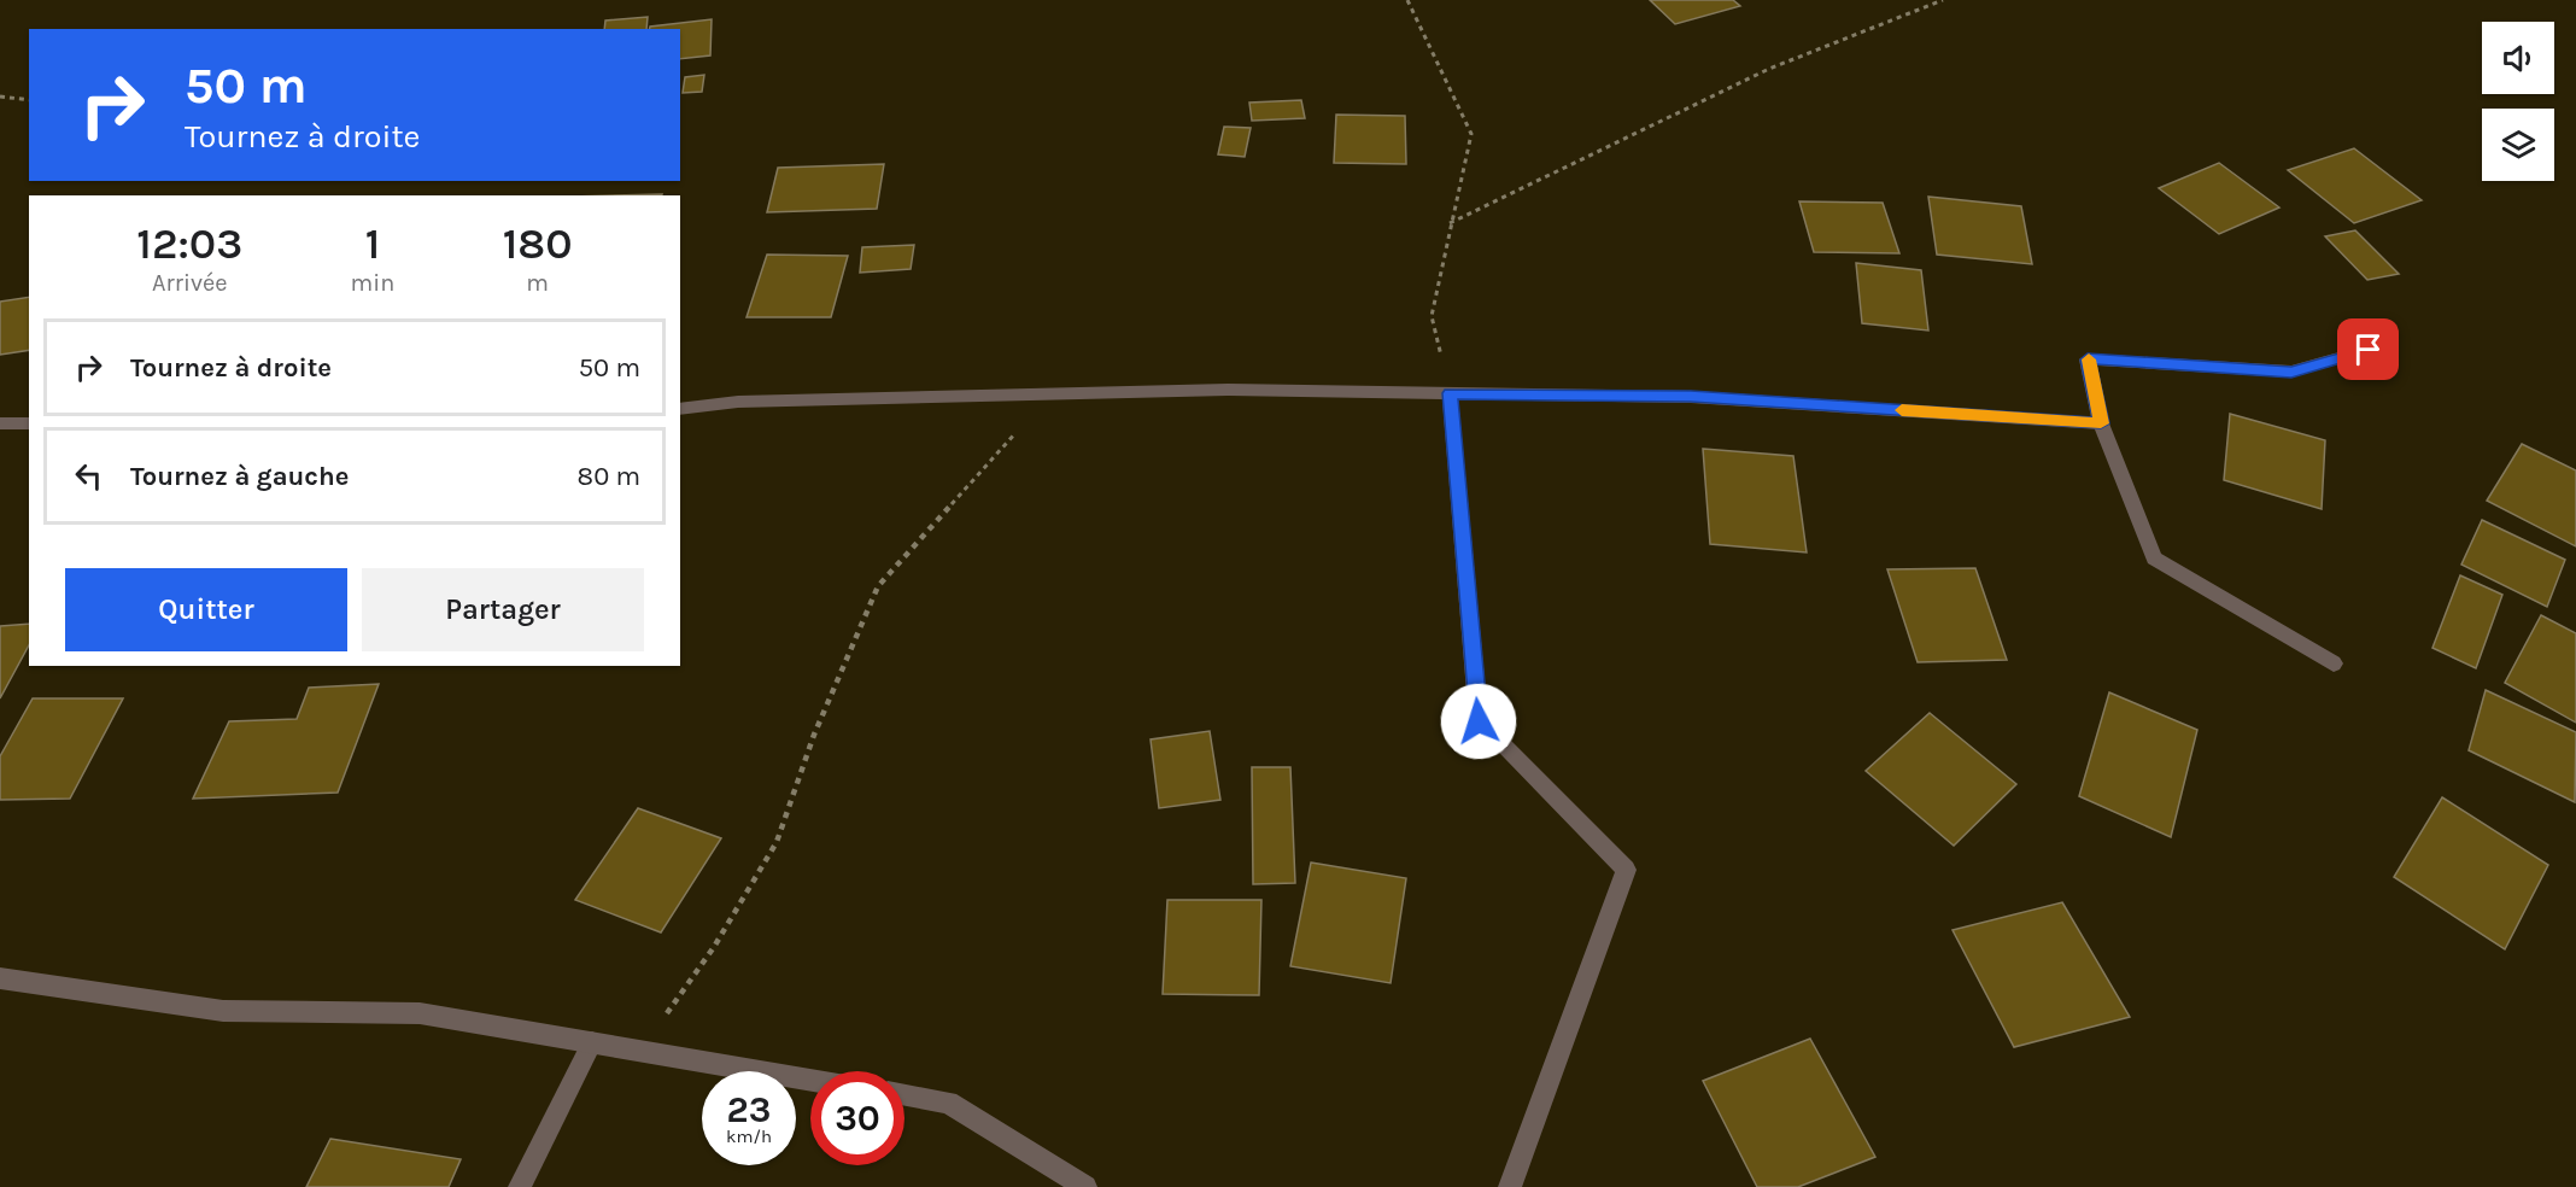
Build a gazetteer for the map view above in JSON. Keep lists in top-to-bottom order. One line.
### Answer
{"page":{"turn":["50 m","Tournez à droite"],"eta":["12:03","Arrivée","1","min","180","m"],"list":[{"name":"Tournez à droite","value":"50 m"},{"name":"Tournez à gauche","value":"80 m"}],"buttons":["Quitter","Partager"],"speed":"23 km/h","limit":"30"}}
